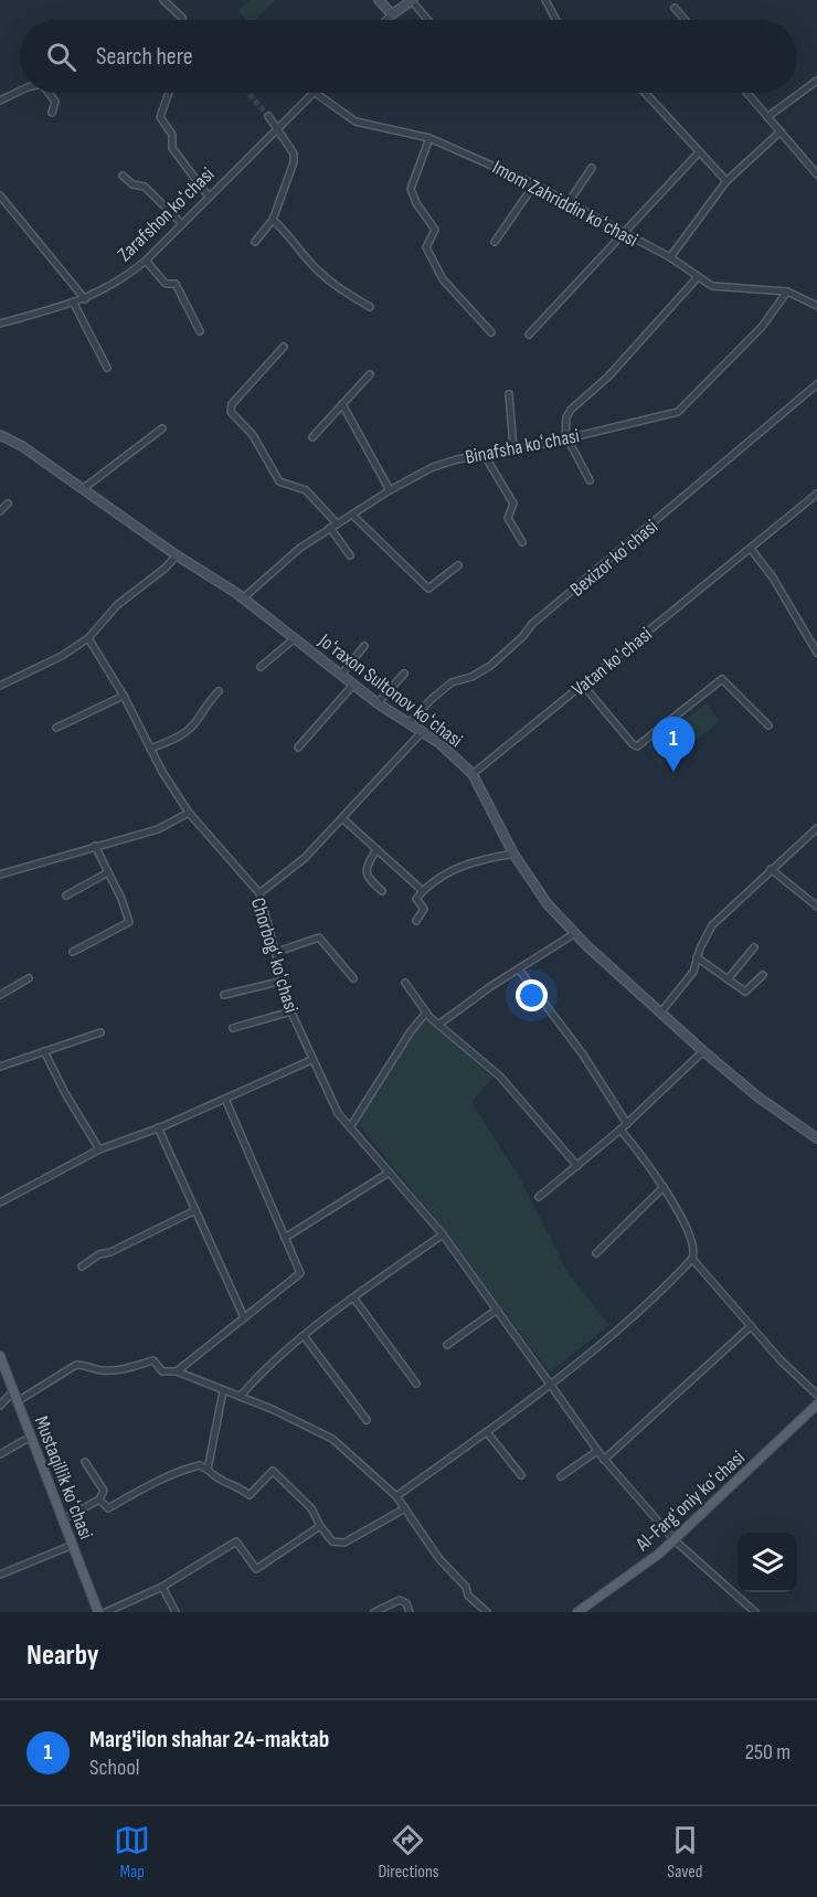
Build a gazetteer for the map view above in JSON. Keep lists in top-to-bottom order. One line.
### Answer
{"streets":{"main road":["Mustaqillik koʻchasi","Al-Fargʻoniy koʻchasi"],"street":["Imom Zahriddin koʻchasi","Zarafshon koʻchasi","Binafsha koʻchasi","Bexizor koʻchasi","Vatan koʻchasi","Joʻraxon Sultonov koʻchasi","Chorbogʻ koʻchasi"]},"crossings":[["Imom Zahriddin koʻchasi","Binafsha koʻchasi"],["Binafsha koʻchasi","Joʻraxon Sultonov koʻchasi"],["Bexizor koʻchasi","Joʻraxon Sultonov koʻchasi"],["Vatan koʻchasi","Joʻraxon Sultonov koʻchasi"]],"page":{"search":"Search here","pins":"1","heading":"Nearby","list":[{"mark":"1","name":"Marg'ilon shahar 24-maktab","note":"School","value":"250 m"}],"nav":["Map","Directions","Saved"]}}
